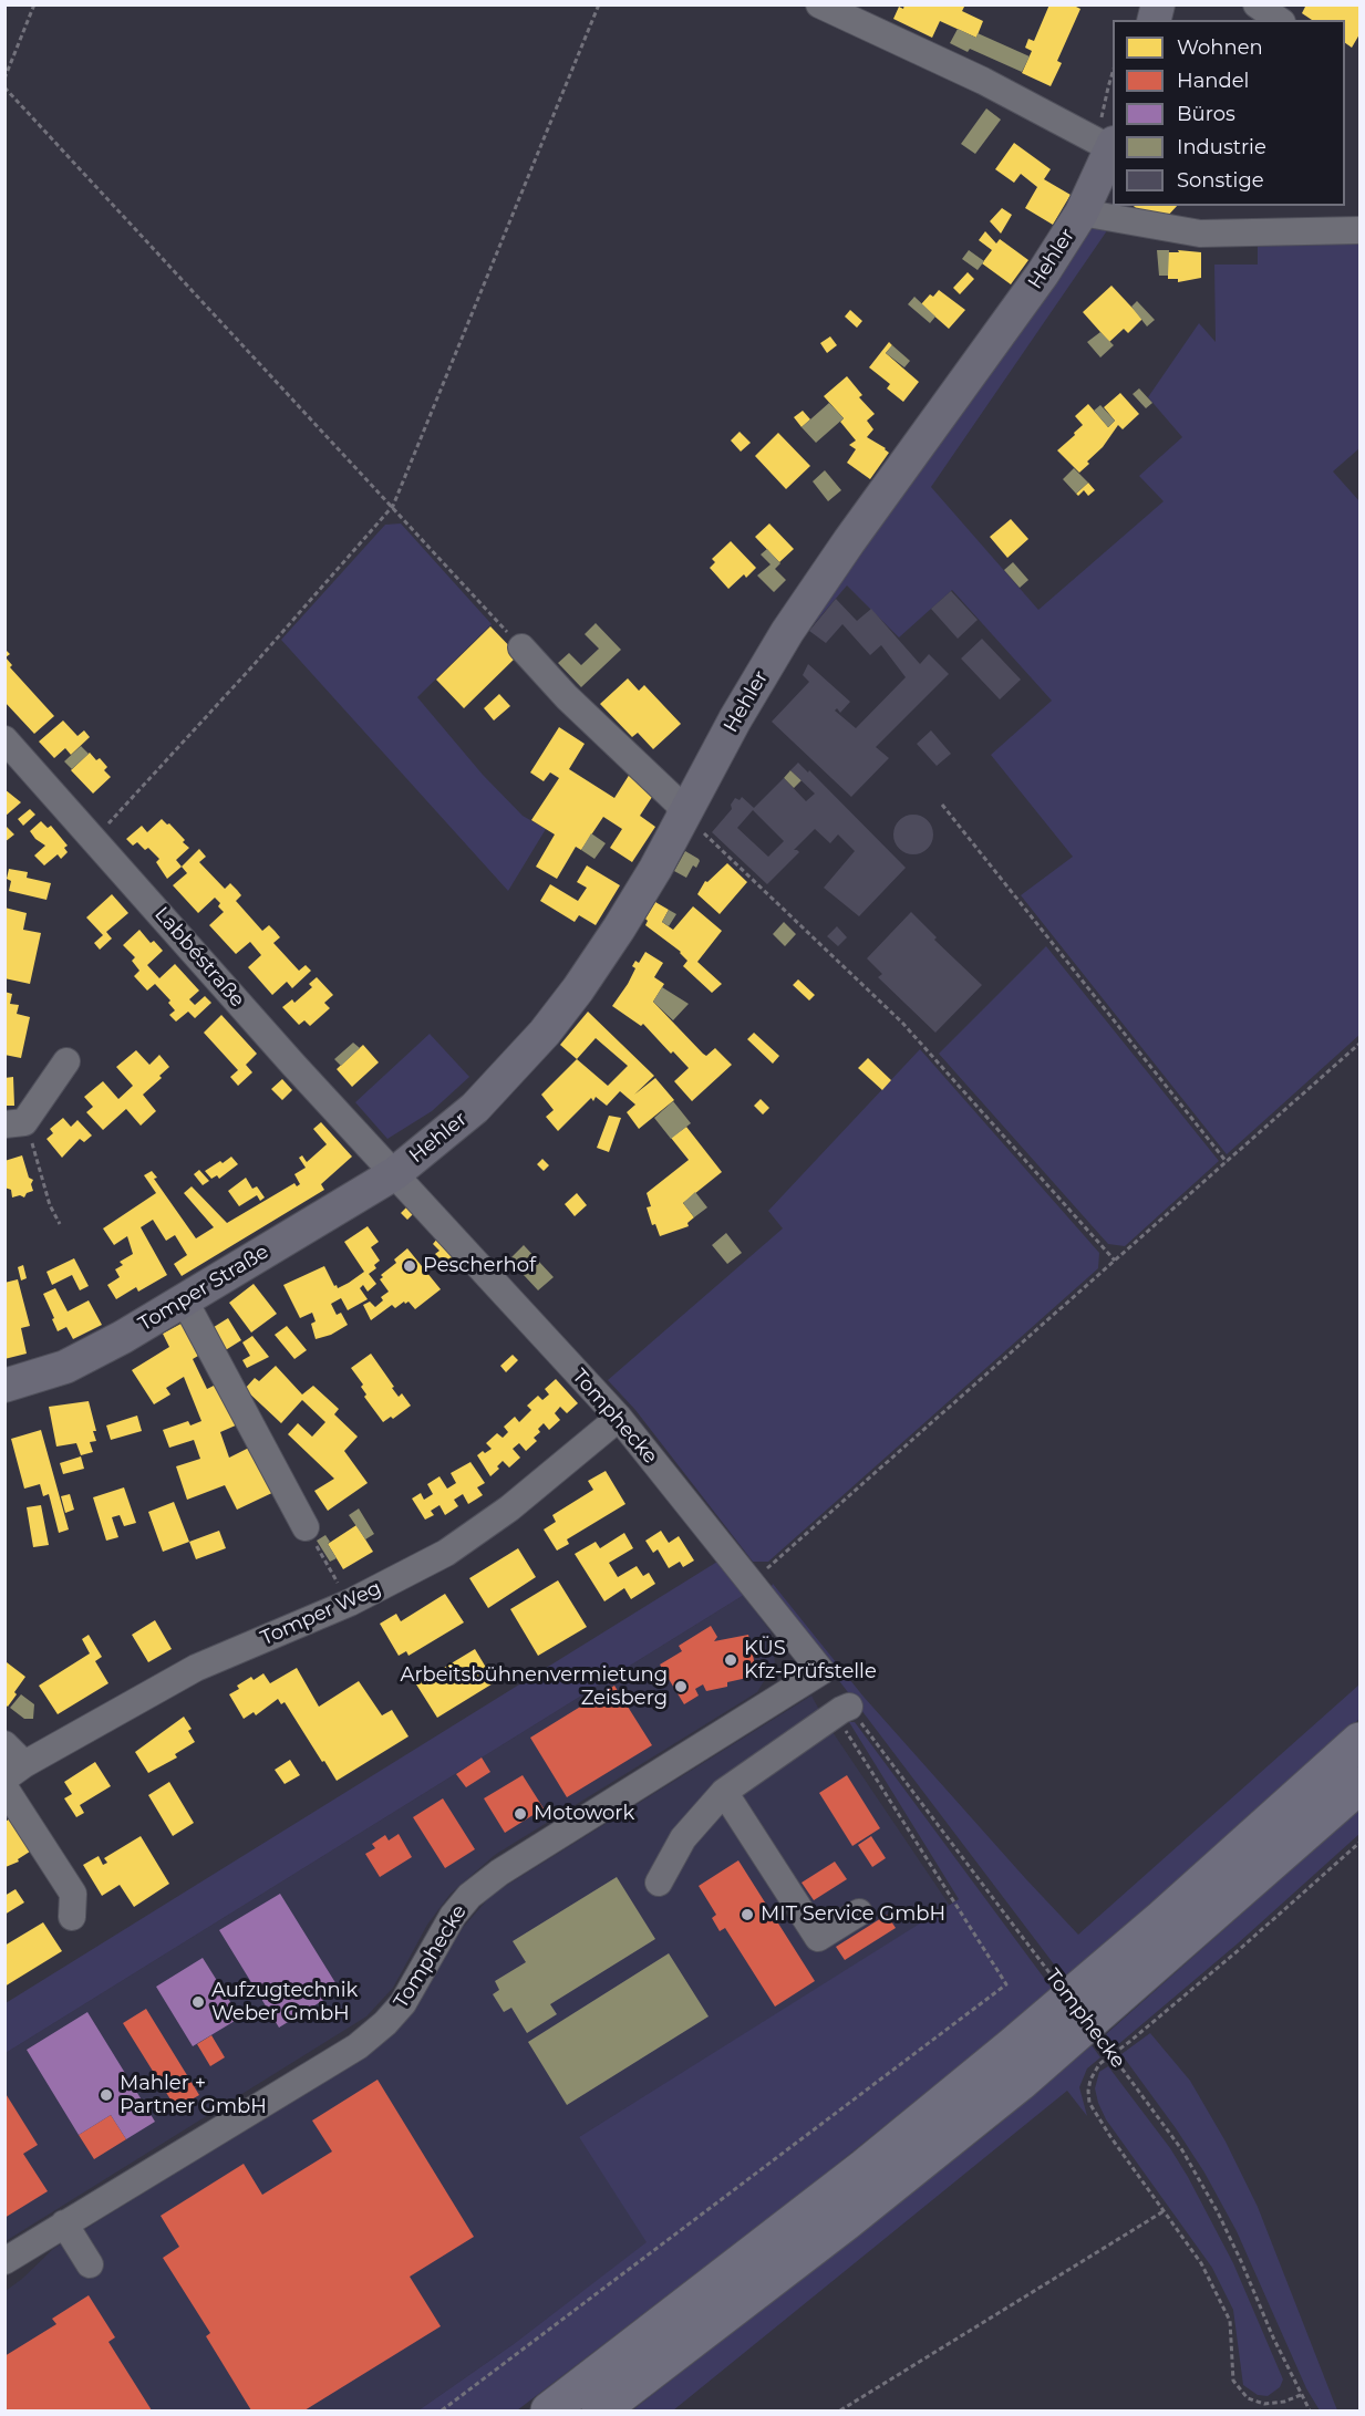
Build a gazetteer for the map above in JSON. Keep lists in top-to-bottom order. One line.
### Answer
{"streets":{"main road":["Hehler","Tomper Straße"],"street":["Labbéstraße","Tomphecke","Tomper Weg"]},"crossings":[["Hehler","Labbéstraße"],["Hehler","Tomper Straße"],["Hehler","Tomphecke"],["Labbéstraße","Tomper Straße"],["Labbéstraße","Tomphecke"],["Tomper Straße","Tomphecke"],["Tomphecke","Tomper Weg"]],"places":["Pescherhof","KÜS Kfz-Prüfstelle","Arbeitsbühnenvermietung Zeisberg","Motowork","MIT Service GmbH","Aufzugtechnik Weber GmbH","Mahler + Partner GmbH"],"legend":["Wohnen","Handel","Büros","Industrie","Sonstige"]}
